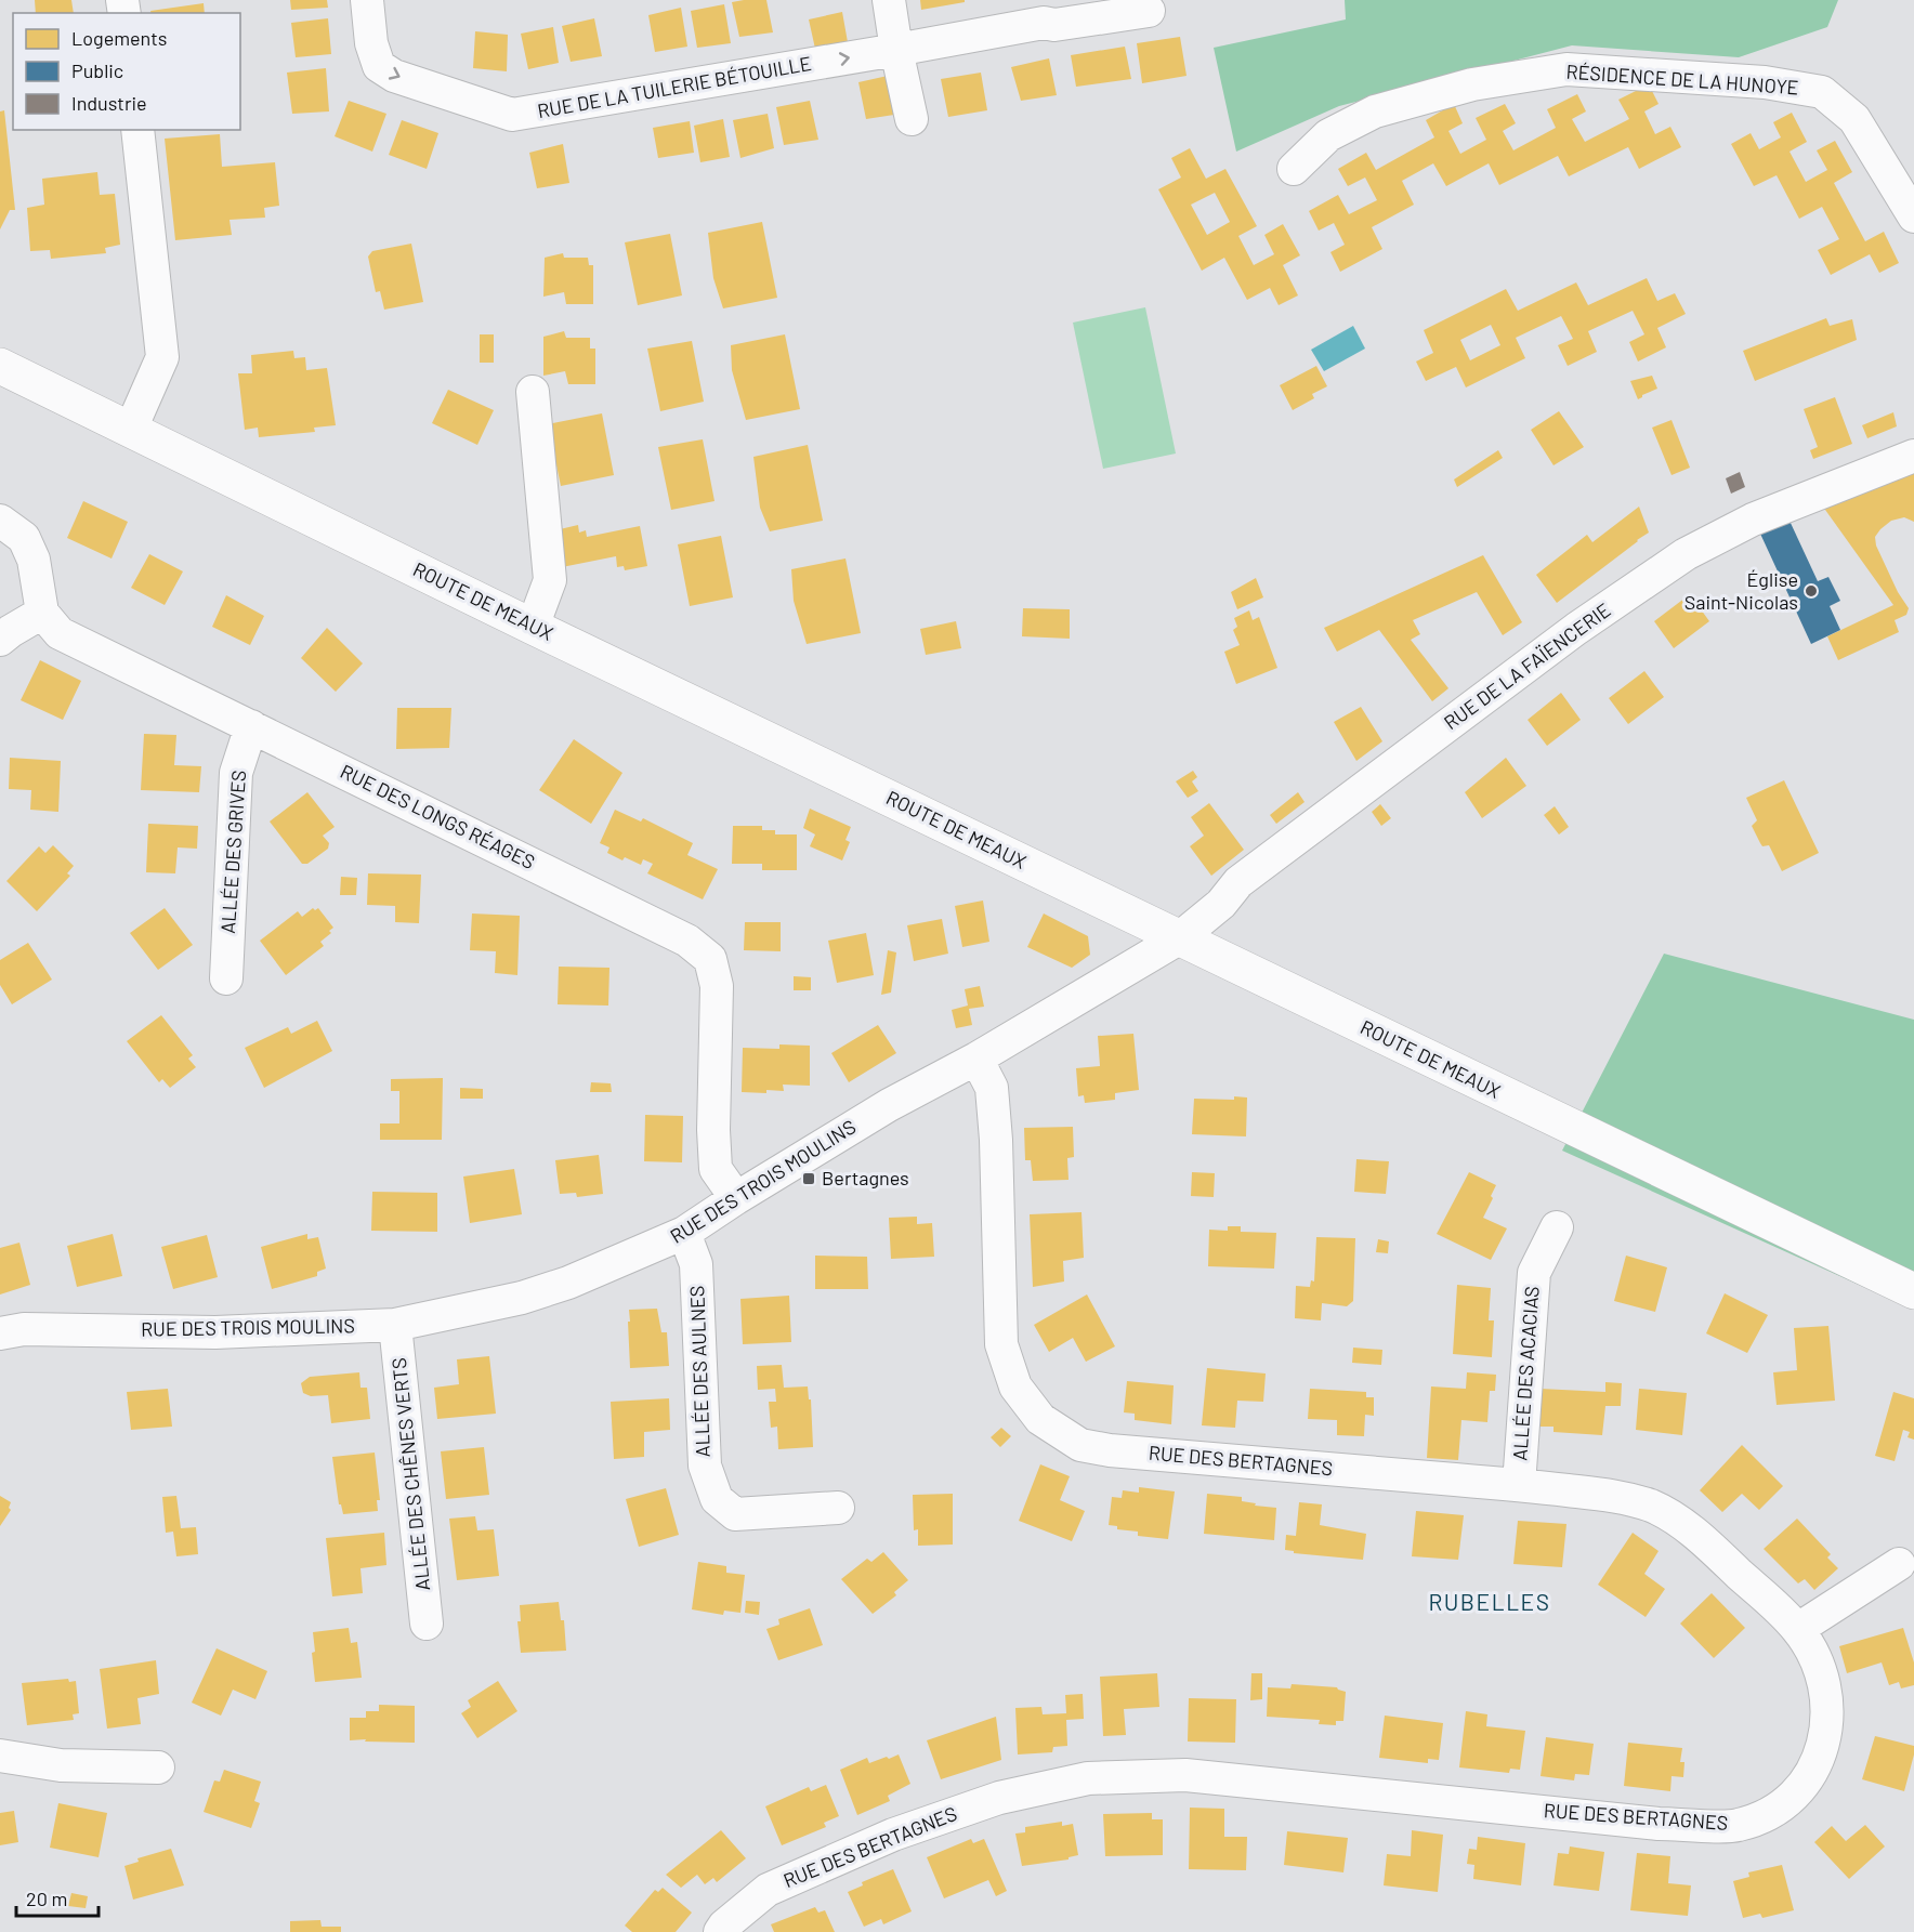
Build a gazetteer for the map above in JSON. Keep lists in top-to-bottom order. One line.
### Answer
{"streets":{"main road":["ROUTE DE MEAUX"],"street":["RÉSIDENCE DE LA HUNOYE","RUE DE LA TUILERIE BÉTOUILLE","RUE DE LA FAÏENCERIE","RUE DES LONGS RÉAGES","ALLÉE DES GRIVES","RUE DES TROIS MOULINS","ALLÉE DES AULNES","ALLÉE DES ACACIAS","RUE DES BERTAGNES","ALLÉE DES CHÊNES VERTS"]},"crossings":[["ROUTE DE MEAUX","RUE DE LA FAÏENCERIE"],["ROUTE DE MEAUX","RUE DES TROIS MOULINS"],["RUE DE LA FAÏENCERIE","RUE DES TROIS MOULINS"],["RUE DES LONGS RÉAGES","ALLÉE DES GRIVES"],["RUE DES LONGS RÉAGES","RUE DES TROIS MOULINS"],["RUE DES TROIS MOULINS","ALLÉE DES AULNES"],["RUE DES TROIS MOULINS","RUE DES BERTAGNES"],["RUE DES TROIS MOULINS","ALLÉE DES CHÊNES VERTS"],["ALLÉE DES ACACIAS","RUE DES BERTAGNES"]],"one_way":["RUE DE LA TUILERIE BÉTOUILLE"],"districts":["RUBELLES"],"places":{"other":["Église Saint-Nicolas"],"transit":["Bertagnes"]},"legend":["Logements","Public","Industrie"],"scale_bar":"20 m"}
